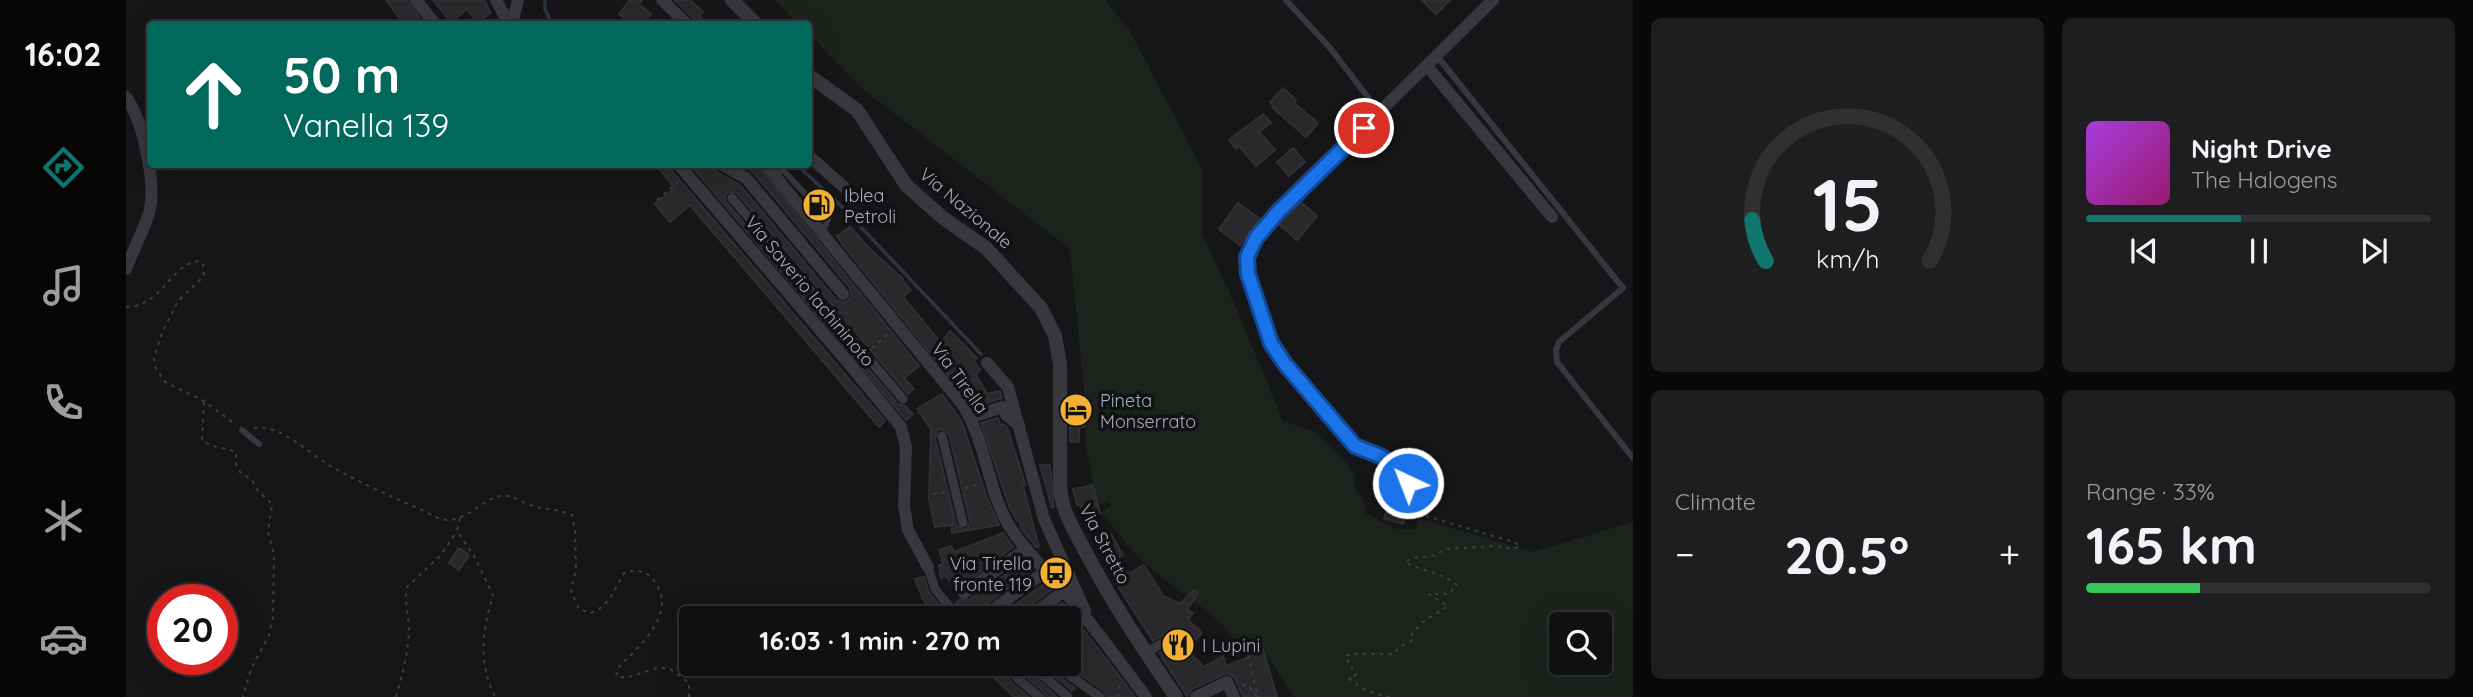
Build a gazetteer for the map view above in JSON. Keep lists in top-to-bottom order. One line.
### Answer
{"streets":{"street":["Via Nazionale","Via Saverio Iachininoto","Via Tirella","Via Stretto"]},"crossings":[["Via Nazionale","Via Stretto"]],"places":{"fuel station":["Iblea Petroli"],"hotel":["Pineta Monserrato"],"bus stop":["Via Tirella fronte 119"],"restaurant":["I Lupini"]},"page":{"tabs":"16:02","turn":["50 m","Vanella 139"],"song":["Night Drive","The Halogens"],"tile":["Climate",["Range · 33%","165 km"]],"heat":["−","20.5°","+"],"limit":"20","trip":"16:03 · 1 min · 270 m","gauge":["15","km/h"]}}
